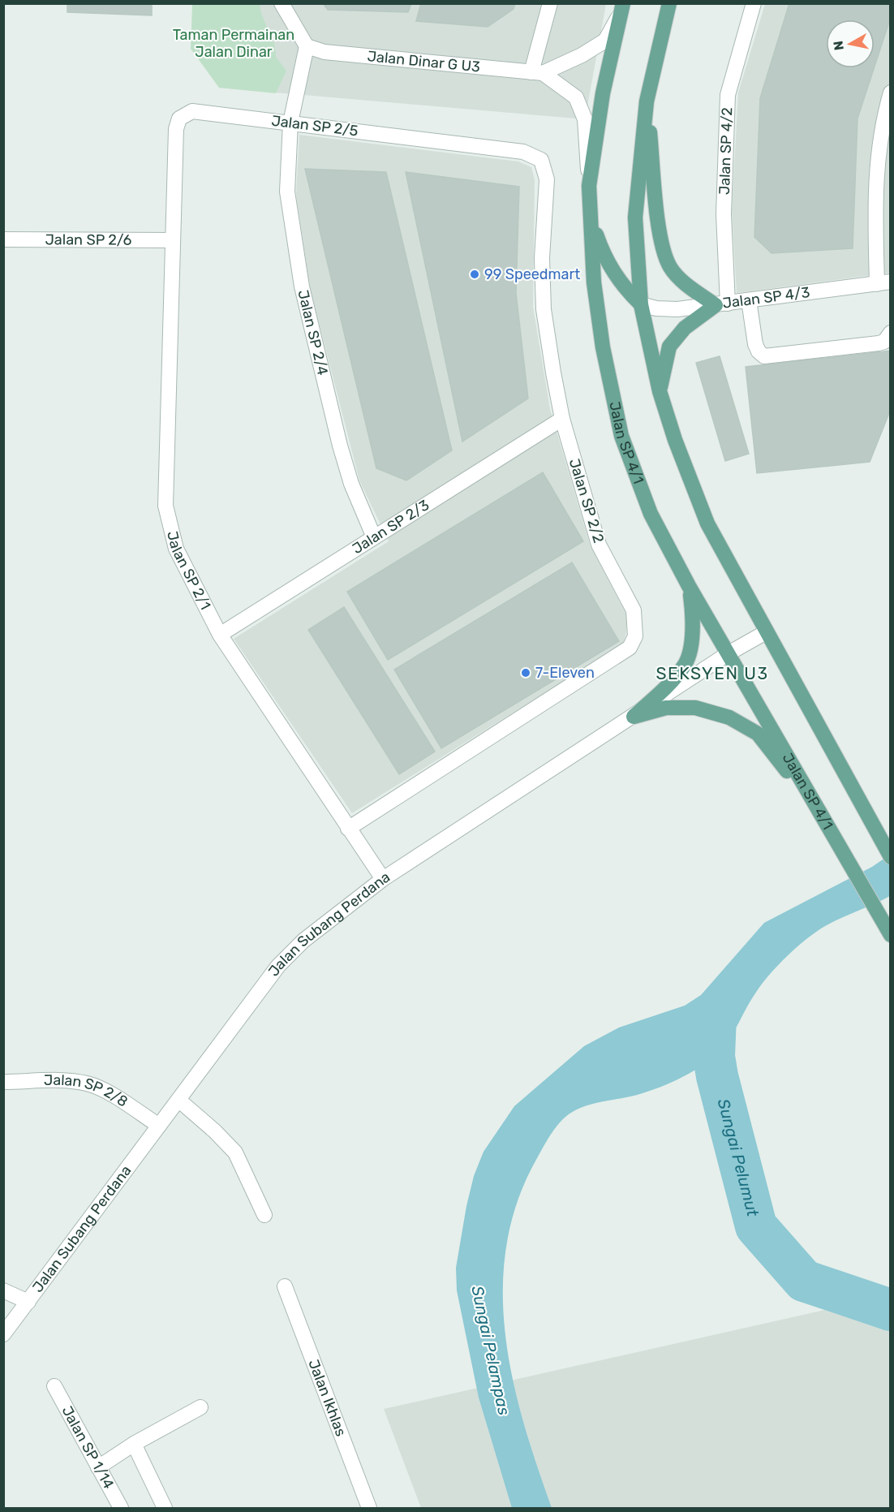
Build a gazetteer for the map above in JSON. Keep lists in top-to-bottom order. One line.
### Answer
{"streets":{"main road":["Jalan SP 4/1"],"street":["Jalan Dinar G U3","Jalan SP 2/5","Jalan SP 4/2","Jalan SP 2/6","Jalan SP 4/3","Jalan SP 2/4","Jalan SP 2/2","Jalan SP 2/3","Jalan SP 2/1","Jalan Subang Perdana","Jalan SP 2/8","Jalan Ikhlas","Jalan SP 1/14"]},"crossings":[["Jalan Dinar G U3","Jalan SP 2/4"],["Jalan SP 2/5","Jalan SP 2/4"],["Jalan SP 2/5","Jalan SP 2/2"],["Jalan SP 2/5","Jalan SP 2/1"],["Jalan SP 4/2","Jalan SP 4/3"],["Jalan SP 2/6","Jalan SP 2/1"],["Jalan SP 2/4","Jalan SP 2/3"],["Jalan SP 4/1","Jalan Subang Perdana"],["Jalan SP 2/2","Jalan SP 2/3"],["Jalan SP 2/2","Jalan SP 2/1"],["Jalan SP 2/3","Jalan SP 2/1"],["Jalan SP 2/1","Jalan Subang Perdana"],["Jalan Subang Perdana","Jalan SP 2/8"]],"districts":["SEKSYEN U3"],"water":["Sungai Pelumut","Sungai Pelampas"],"parks":["Taman Permainan Jalan Dinar"],"places":["99 Speedmart","7-Eleven"],"north":"left"}
